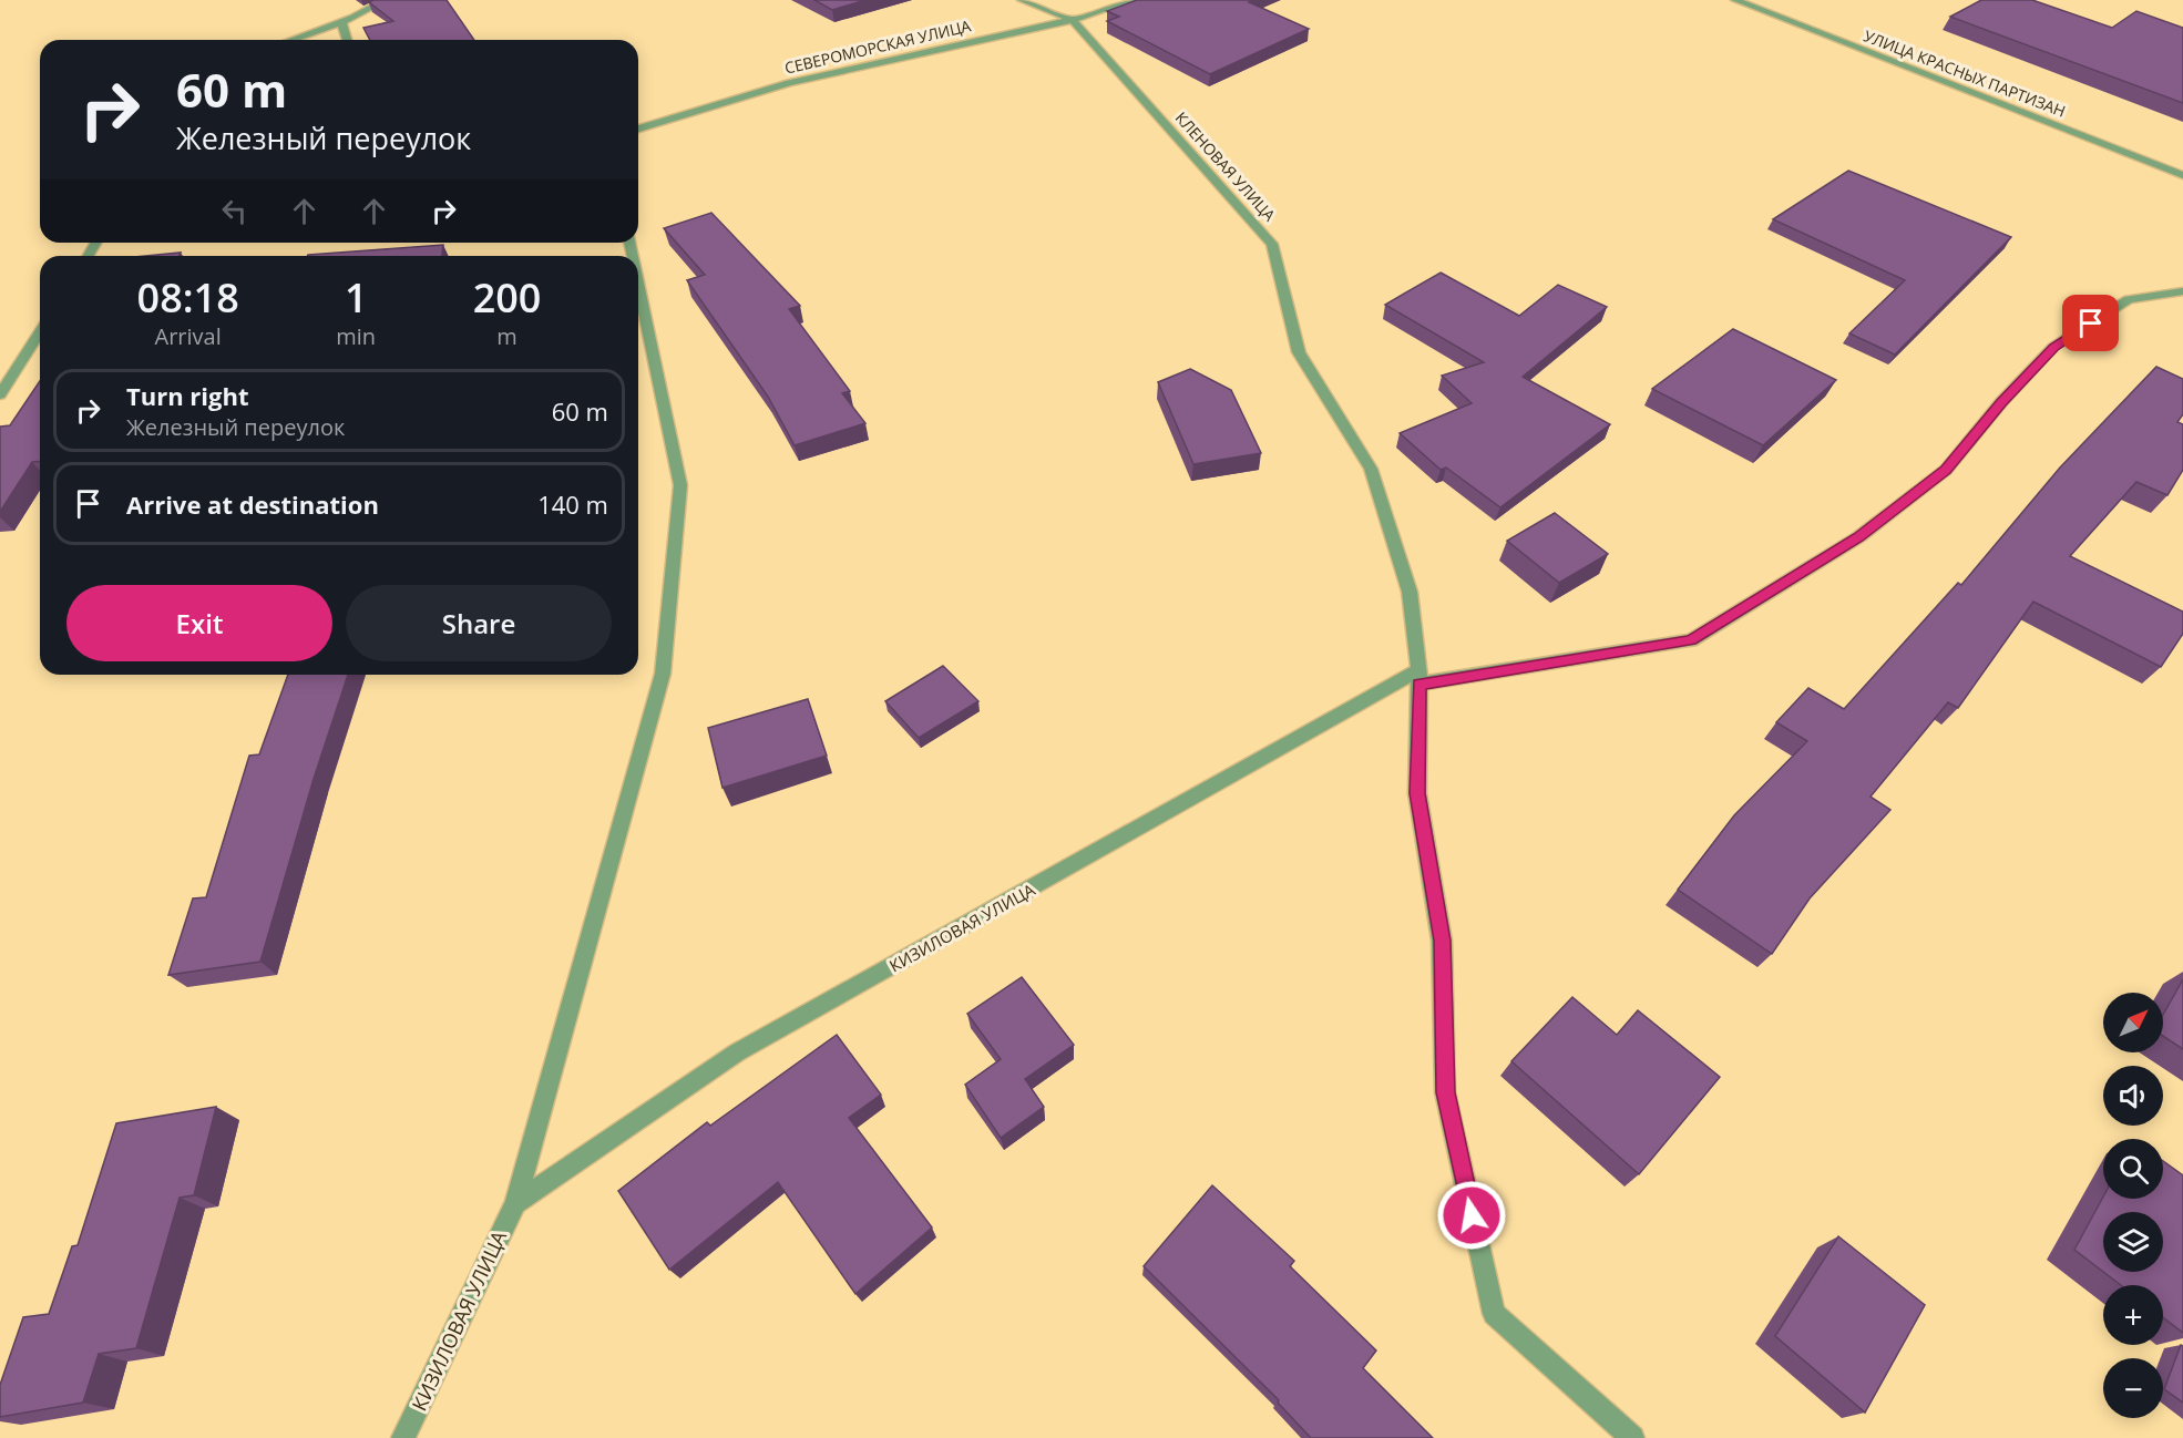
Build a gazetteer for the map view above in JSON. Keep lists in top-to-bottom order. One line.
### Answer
{"streets":{"street":["СЕВЕРОМОРСКАЯ УЛИЦА","УЛИЦА КРАСНЫХ ПАРТИЗАН","КЛЕНОВАЯ УЛИЦА","КИЗИЛОВАЯ УЛИЦА"]},"crossings":[["СЕВЕРОМОРСКАЯ УЛИЦА","КЛЕНОВАЯ УЛИЦА"],["КЛЕНОВАЯ УЛИЦА","КИЗИЛОВАЯ УЛИЦА"]],"north":"top right","page":{"turn":["60 m","Железный переулок"],"eta":["08:18","Arrival","1","min","200","m"],"list":[{"name":"Turn right","note":"Железный переулок","value":"60 m"},{"name":"Arrive at destination","value":"140 m"}],"buttons":["Exit","Share"],"map_buttons":["+","−"]}}
